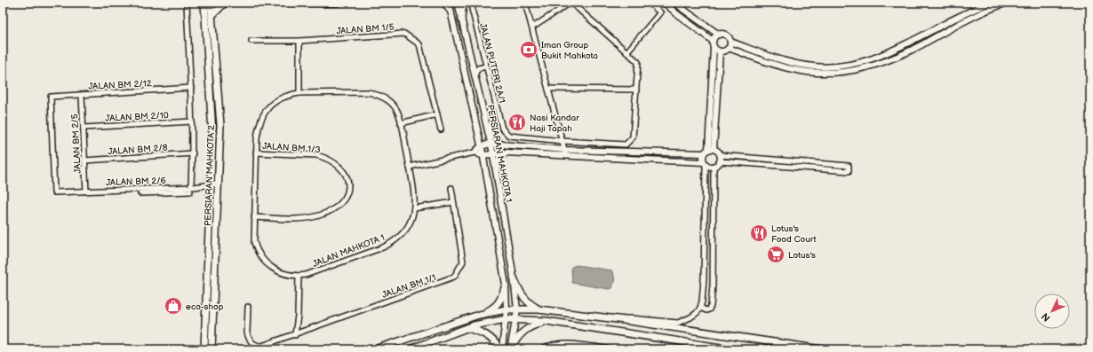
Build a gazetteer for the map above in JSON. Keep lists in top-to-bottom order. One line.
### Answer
{"streets":{"main road":["PERSIARAN MAHKOTA 2"],"street":["JALAN BM 1/5","JALAN PUTERI 2A/1","JALAN BM 2/12","JALAN BM 2/10","JALAN BM 2/5","JALAN BM 1/3","JALAN BM 2/8","PERSIARAN MAHKOTA 1","JALAN BM 2/6","JALAN MAHKOTA 1","JALAN BM 1/1"]},"crossings":[["JALAN BM 2/12","JALAN BM 2/5"],["JALAN BM 2/12","JALAN BM 2/6"],["JALAN BM 2/10","JALAN BM 2/5"],["JALAN BM 2/5","JALAN BM 2/8"],["JALAN BM 2/5","JALAN BM 2/6"],["JALAN BM 1/3","JALAN MAHKOTA 1"],["PERSIARAN MAHKOTA 2","JALAN BM 2/6"]],"places":{"bank":["Iman Group Bukit Mahkota"],"restaurant":["Nasi Kandar Haji Tapah","Lotus's Food Court"],"supermarket":["Lotus's"],"shop":["eco-shop"]},"north":"bottom left"}
